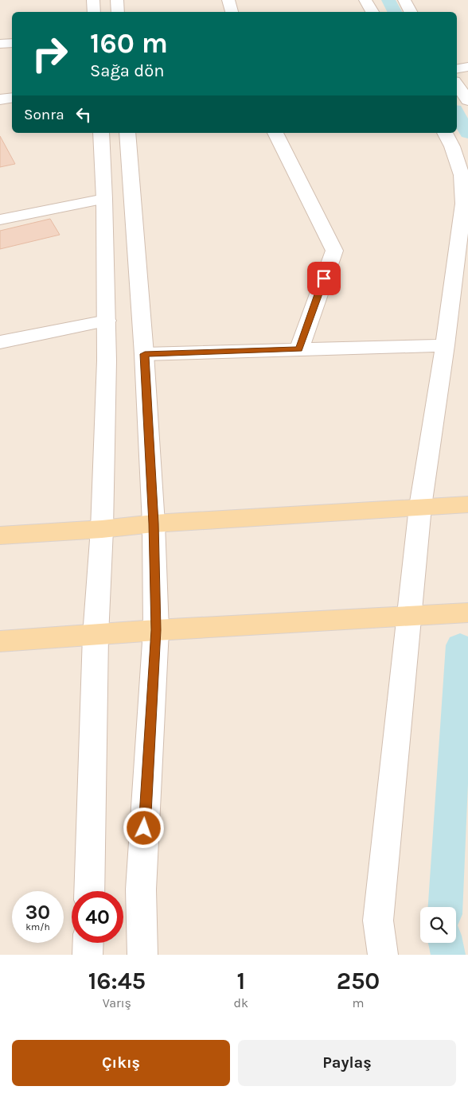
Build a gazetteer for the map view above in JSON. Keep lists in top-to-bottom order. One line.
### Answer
{"page":{"turn":["160 m","Sağa dön"],"then":"Sonra","speed":"30 km/h","limit":"40","eta":["16:45","Varış","1","dk","250","m"],"buttons":["Çıkış","Paylaş"]}}
